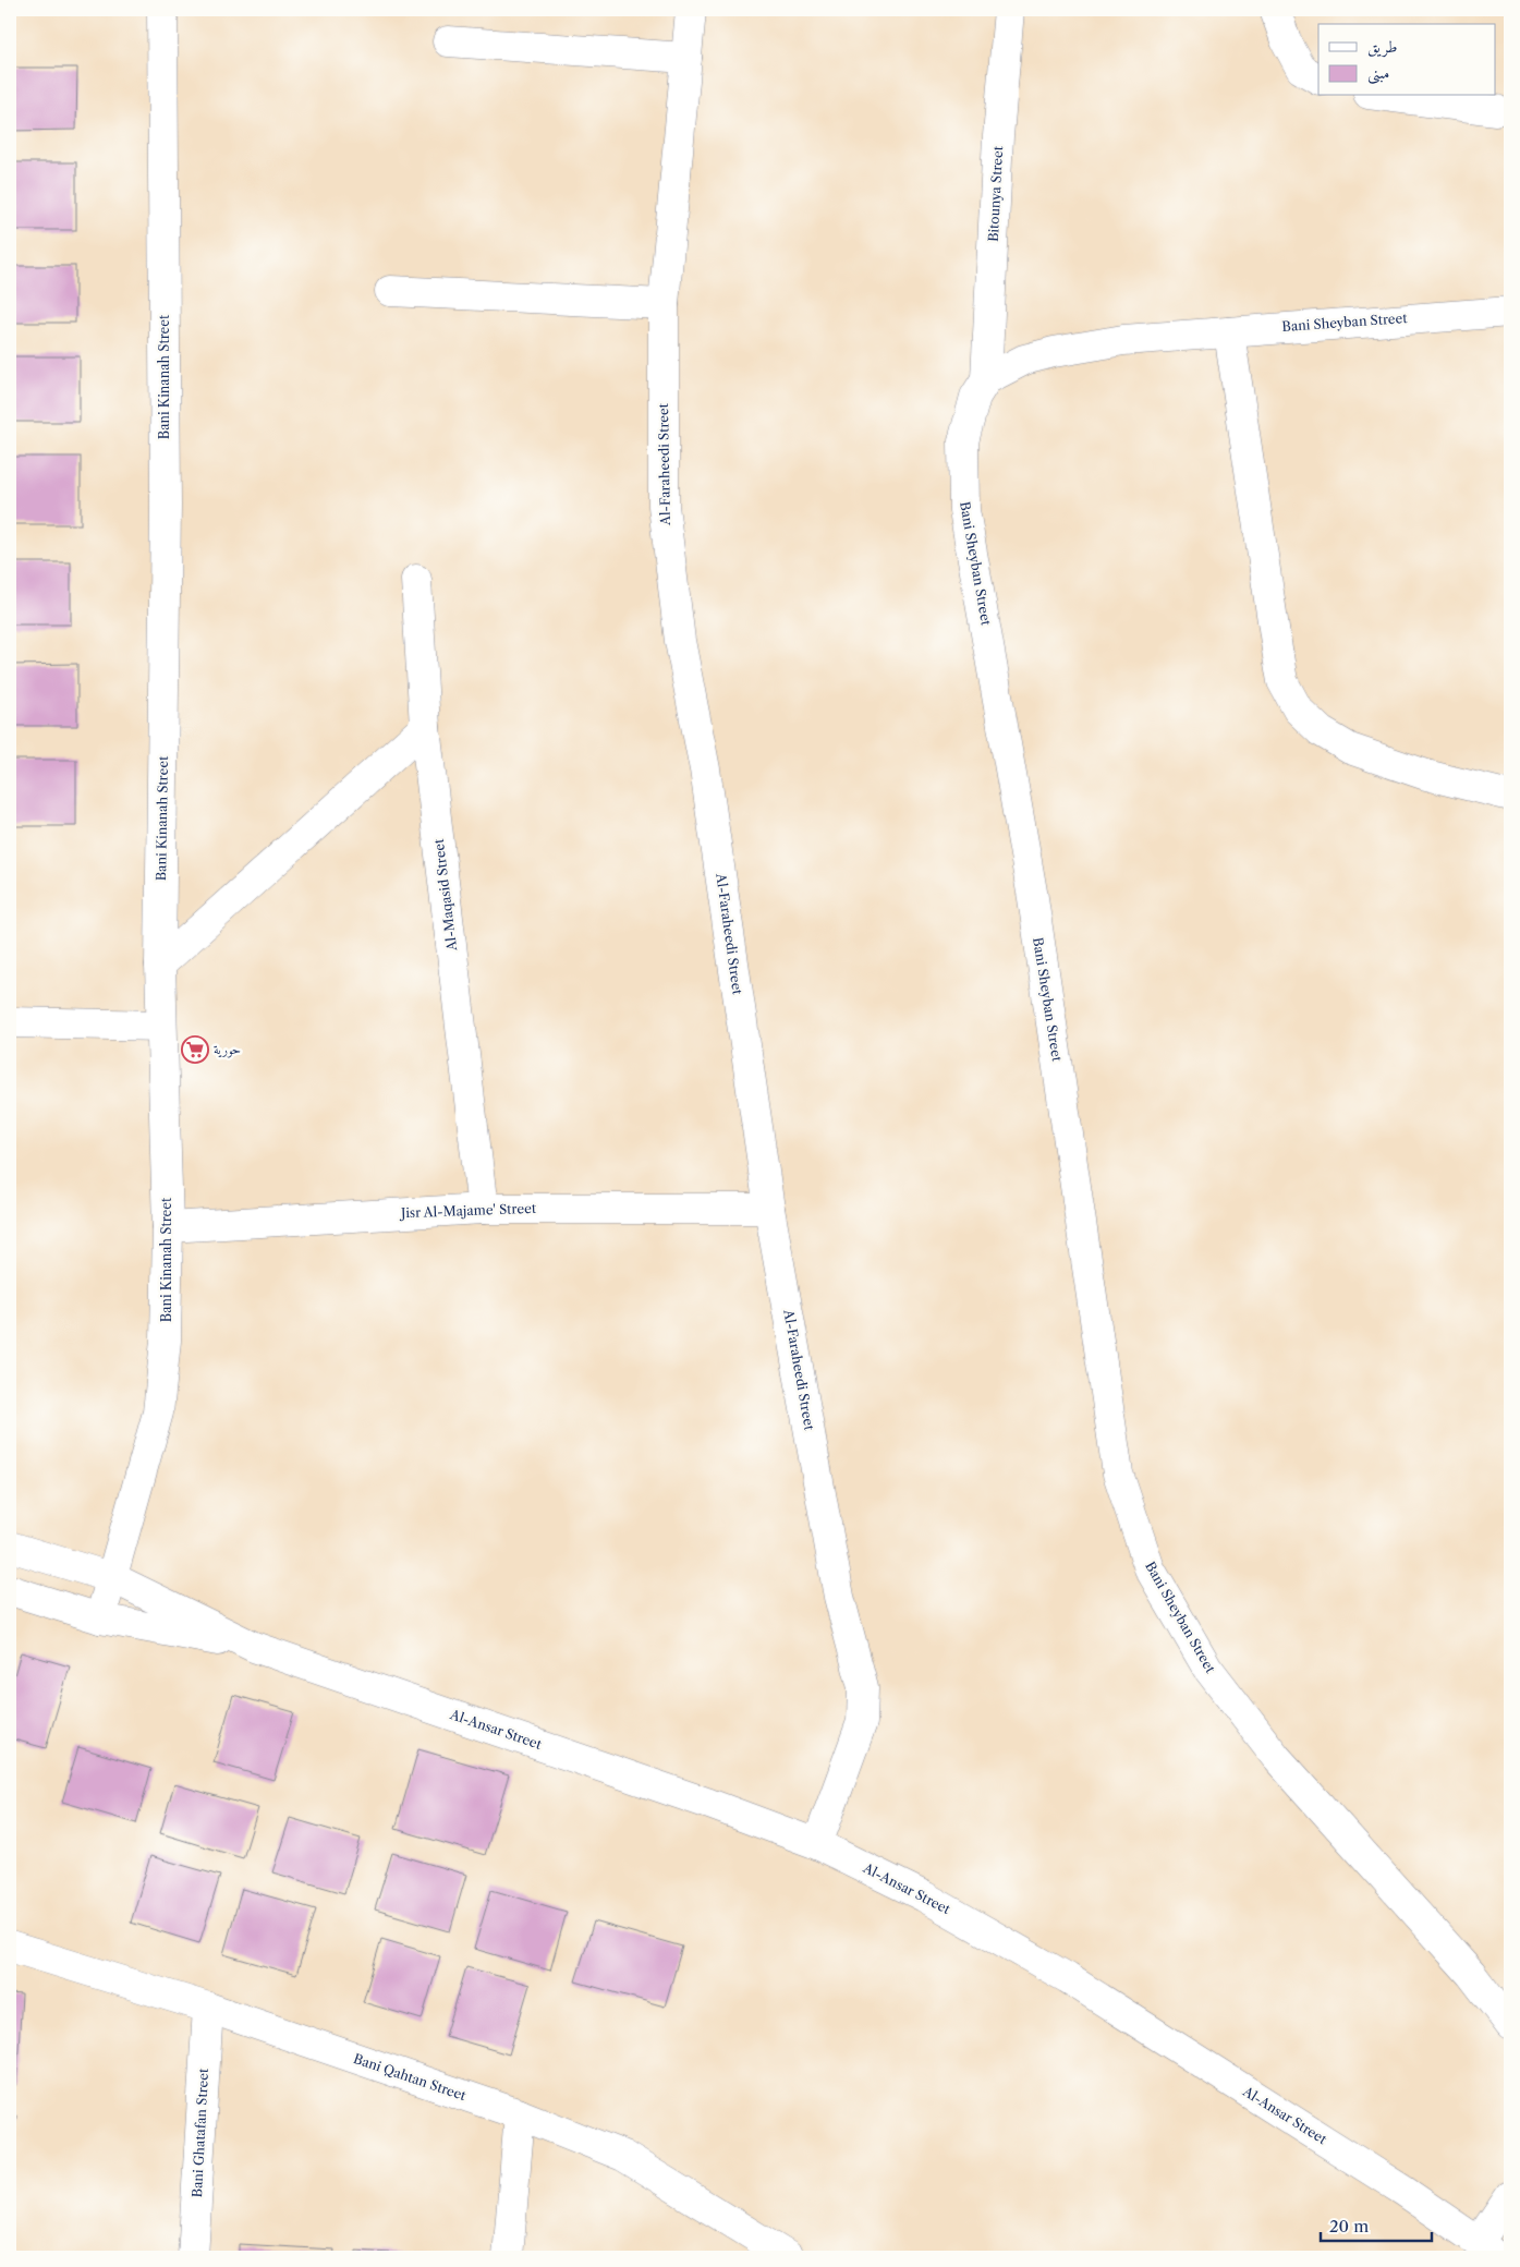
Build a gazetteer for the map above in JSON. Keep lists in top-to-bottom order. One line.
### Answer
{"streets":{"street":["Bitounya Street","Bani Sheyban Street","Bani Kinanah Street","Al-Faraheedi Street","Al-Maqasid Street","Jisr Al-Majame' Street","Al-Ansar Street","Bani Qahtan Street","Bani Ghatafan Street"]},"crossings":[["Bitounya Street","Bani Sheyban Street"],["Bani Kinanah Street","Jisr Al-Majame' Street"],["Bani Kinanah Street","Al-Ansar Street"],["Al-Faraheedi Street","Jisr Al-Majame' Street"],["Al-Faraheedi Street","Al-Ansar Street"],["Al-Maqasid Street","Jisr Al-Majame' Street"],["Bani Qahtan Street","Bani Ghatafan Street"]],"places":{"supermarket":["حورية"]},"legend":["طريق","مبنى"],"scale_bar":"20 m"}
